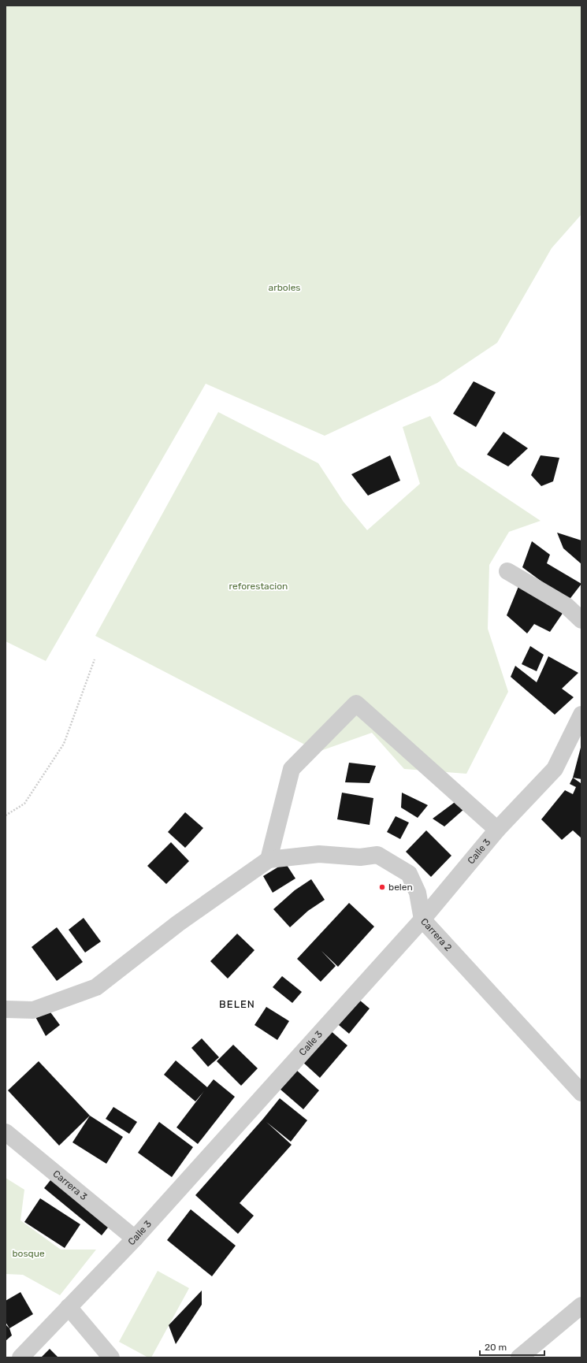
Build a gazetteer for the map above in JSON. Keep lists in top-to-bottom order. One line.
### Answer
{"streets":{"street":["Calle 3","Carrera 2","Carrera 3"]},"crossings":[["Calle 3","Carrera 2"],["Calle 3","Carrera 3"]],"districts":["BELEN"],"parks":["arboles","reforestacion","bosque"],"places":["belen"],"scale_bar":"20 m"}
